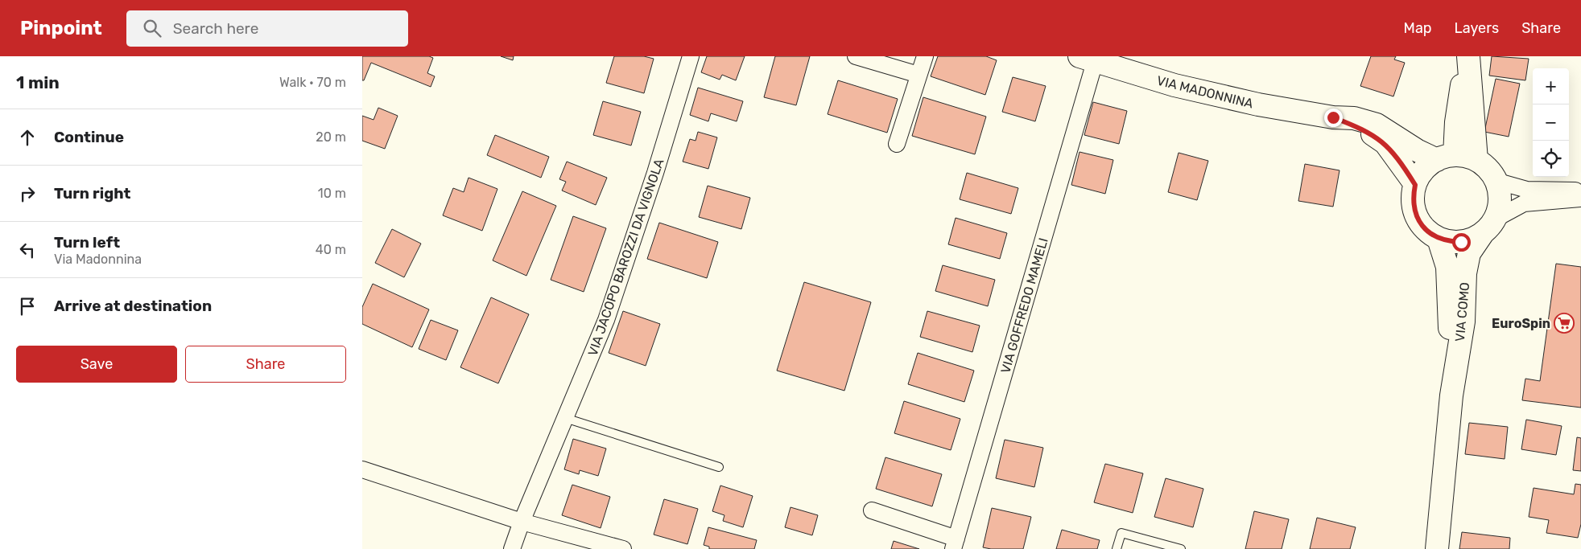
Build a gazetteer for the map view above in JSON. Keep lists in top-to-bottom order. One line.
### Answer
{"streets":{"main road":["VIA MADONNINA","VIA COMO"],"street":["VIA JACOPO BAROZZI DA VIGNOLA","VIA GOFFREDO MAMELI"]},"crossings":[["VIA MADONNINA","VIA GOFFREDO MAMELI"],["VIA MADONNINA","VIA COMO"]],"places":{"supermarket":["EuroSpin"]},"page":{"header":"Pinpoint","search":"Search here","nav":["Map","Layers","Share"],"heading":["1 min","Walk · 70 m"],"map_buttons":["+","−"],"list":[["Continue","20 m"],["Turn right","10 m"],["Turn left","Via Madonnina","40 m"],"Arrive at destination"],"buttons":["Save","Share"]}}
